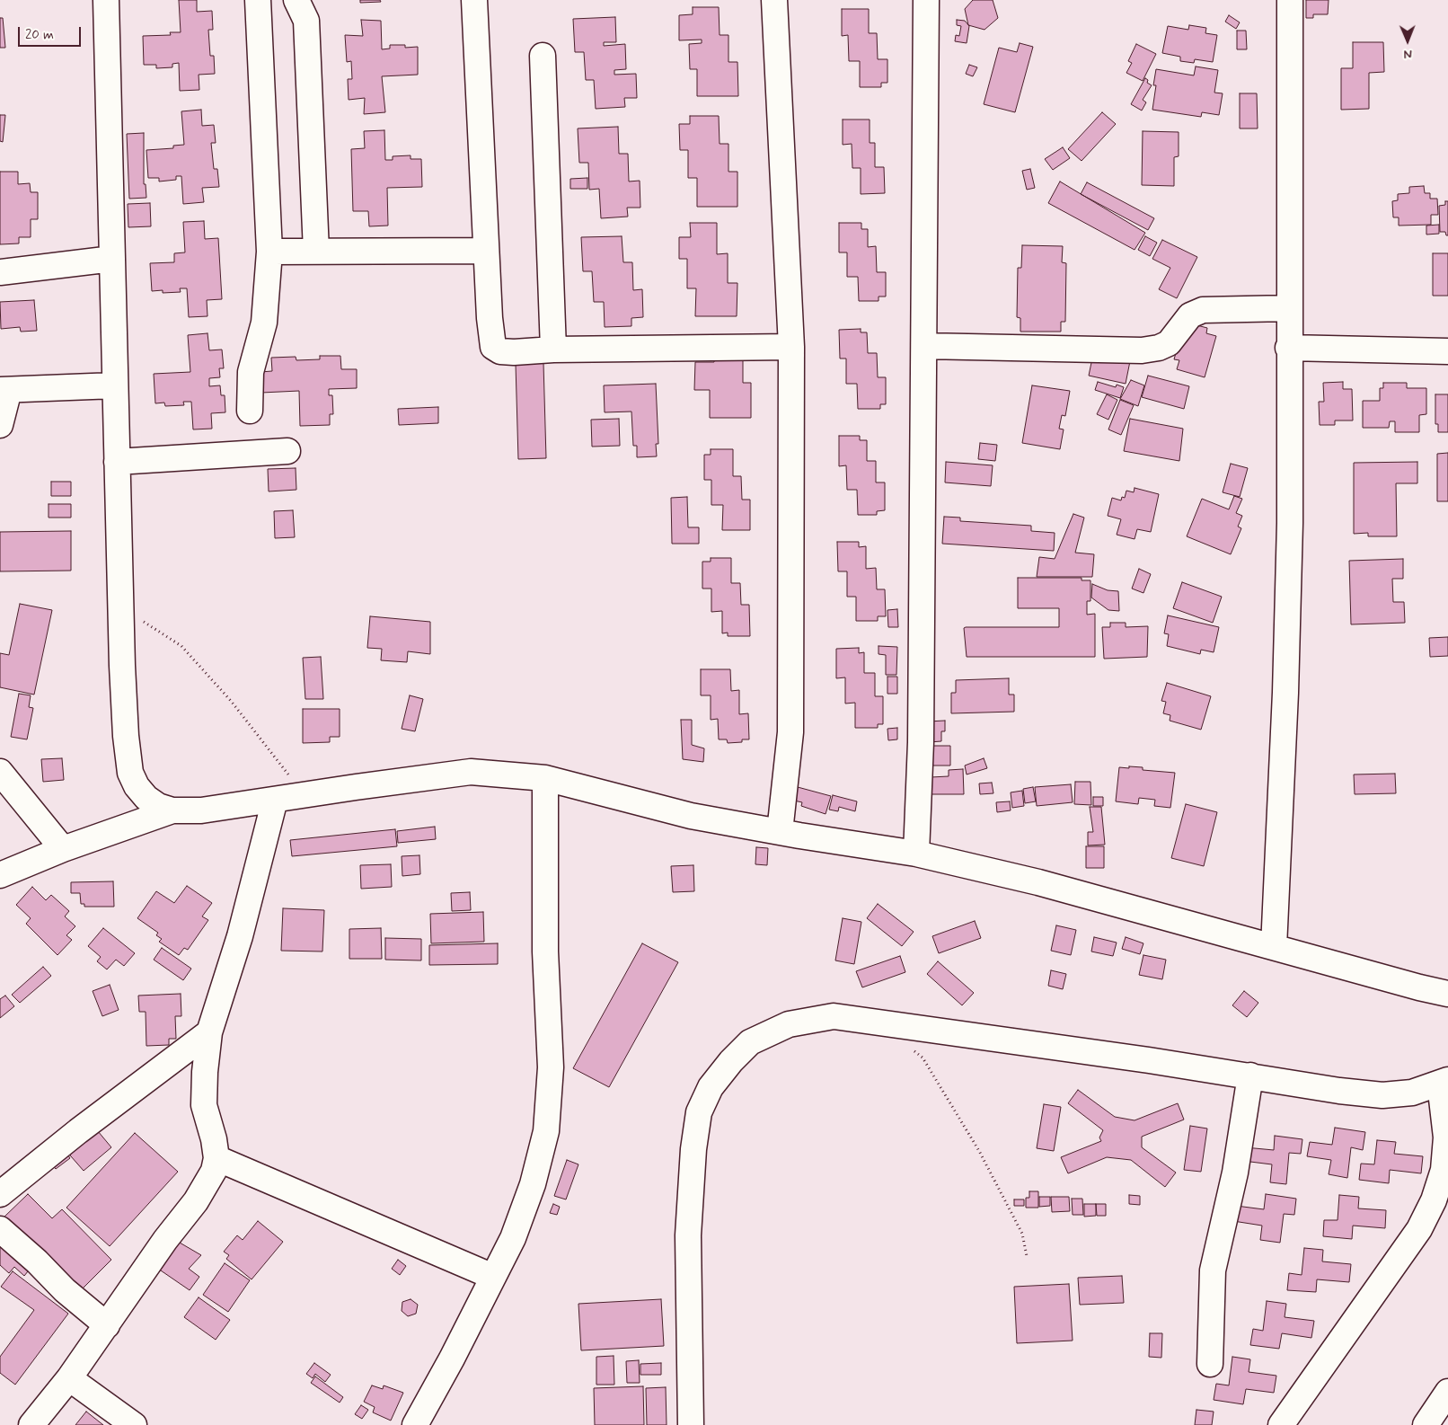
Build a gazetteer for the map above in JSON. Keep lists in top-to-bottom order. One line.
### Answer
{"scale_bar":"20 m","north":"bottom"}
